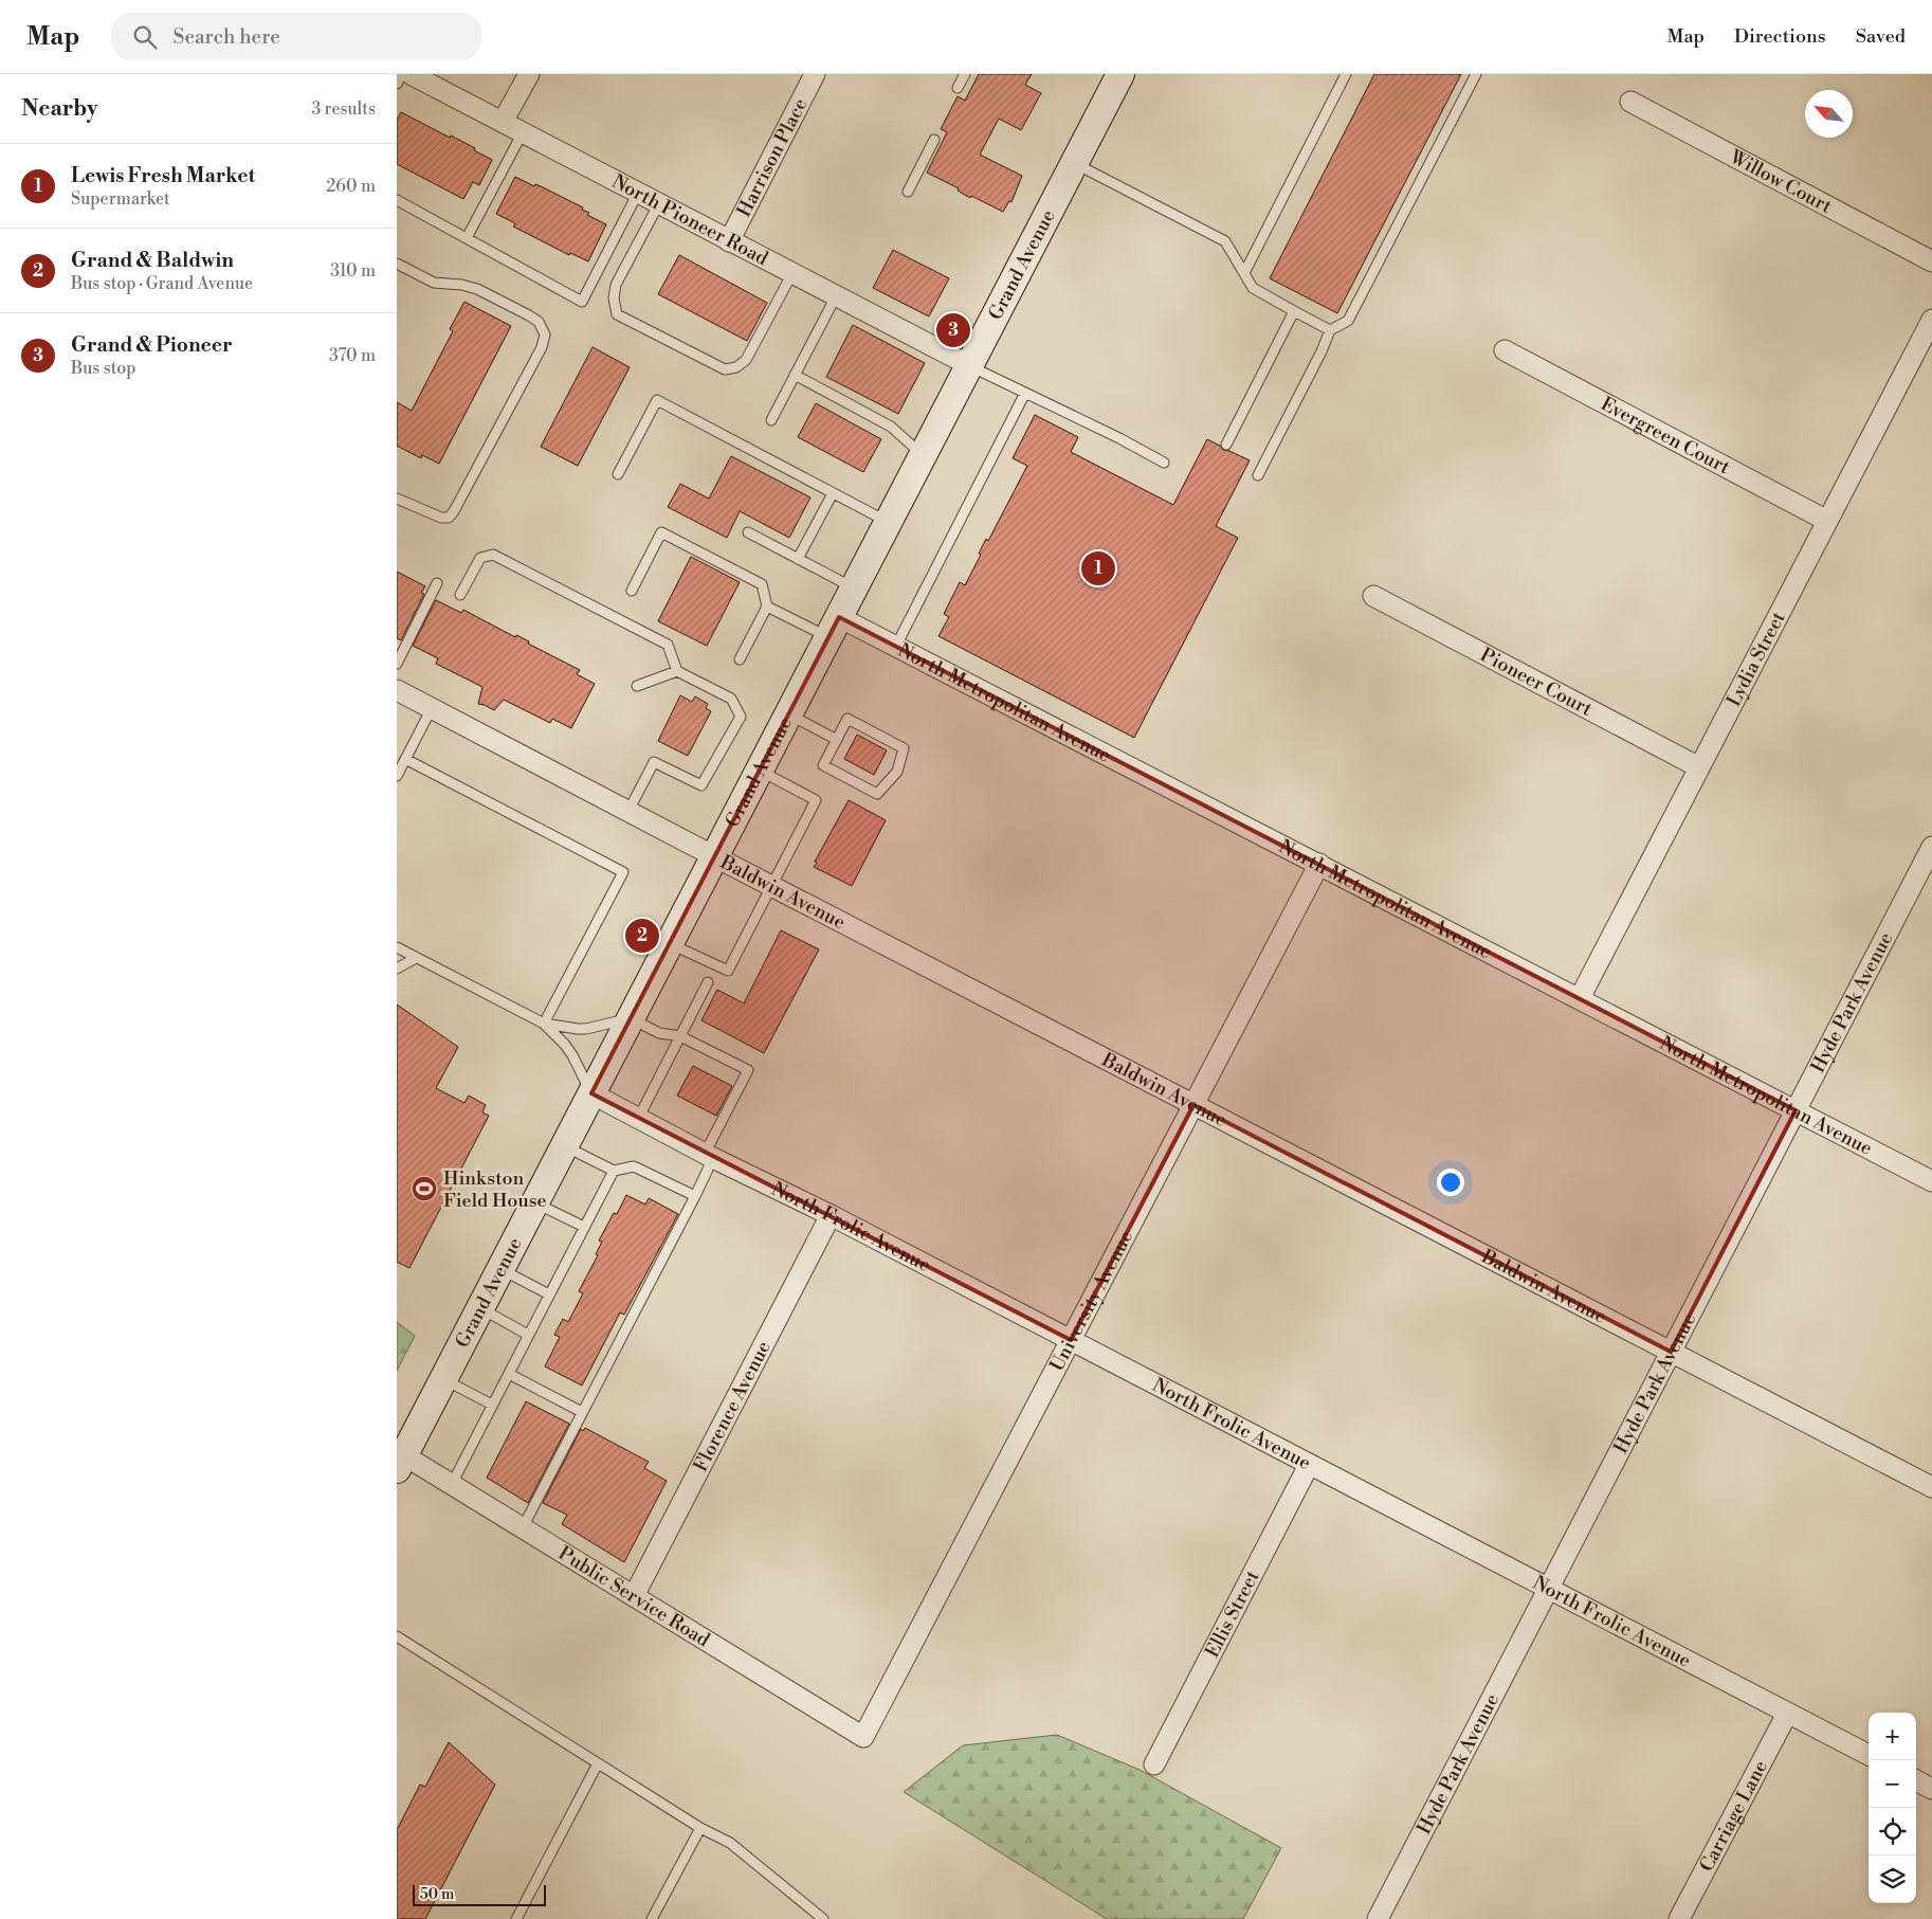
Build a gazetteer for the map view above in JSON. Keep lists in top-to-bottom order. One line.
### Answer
{"streets":{"main road":["Grand Avenue"],"street":["Harrison Place","Willow Court","North Pioneer Road","Evergreen Court","Lydia Street","Pioneer Court","North Metropolitan Avenue","Baldwin Avenue","Hyde Park Avenue","North Frolic Avenue","University Avenue","Florence Avenue","Public Service Road","Ellis Street","Carriage Lane"]},"crossings":[["Harrison Place","North Pioneer Road"],["North Pioneer Road","Grand Avenue"],["Grand Avenue","North Metropolitan Avenue"],["Grand Avenue","Baldwin Avenue"],["Grand Avenue","North Frolic Avenue"],["Grand Avenue","Public Service Road"],["Evergreen Court","Lydia Street"],["Lydia Street","Pioneer Court"],["Lydia Street","North Metropolitan Avenue"],["North Metropolitan Avenue","Hyde Park Avenue"],["North Metropolitan Avenue","University Avenue"],["Baldwin Avenue","Hyde Park Avenue"],["Baldwin Avenue","University Avenue"],["Hyde Park Avenue","North Frolic Avenue"],["North Frolic Avenue","University Avenue"],["North Frolic Avenue","Florence Avenue"],["North Frolic Avenue","Ellis Street"],["North Frolic Avenue","Carriage Lane"],["University Avenue","Public Service Road"],["Florence Avenue","Public Service Road"]],"places":{"sports":["Hinkston Field House"]},"scale_bar":"50 m","north":"top left","page":{"header":"Map","search":"Search here","nav":["Map","Directions","Saved"],"heading":["Nearby","3 results"],"list":[{"mark":"1","name":"Lewis Fresh Market","note":"Supermarket","value":"260 m"},{"mark":"2","name":"Grand & Baldwin","note":"Bus stop · Grand Avenue","value":"310 m"},{"mark":"3","name":"Grand & Pioneer","note":"Bus stop","value":"370 m"}],"pins":["3","1","2"],"map_buttons":["+","−"],"scale":"50 m"}}
